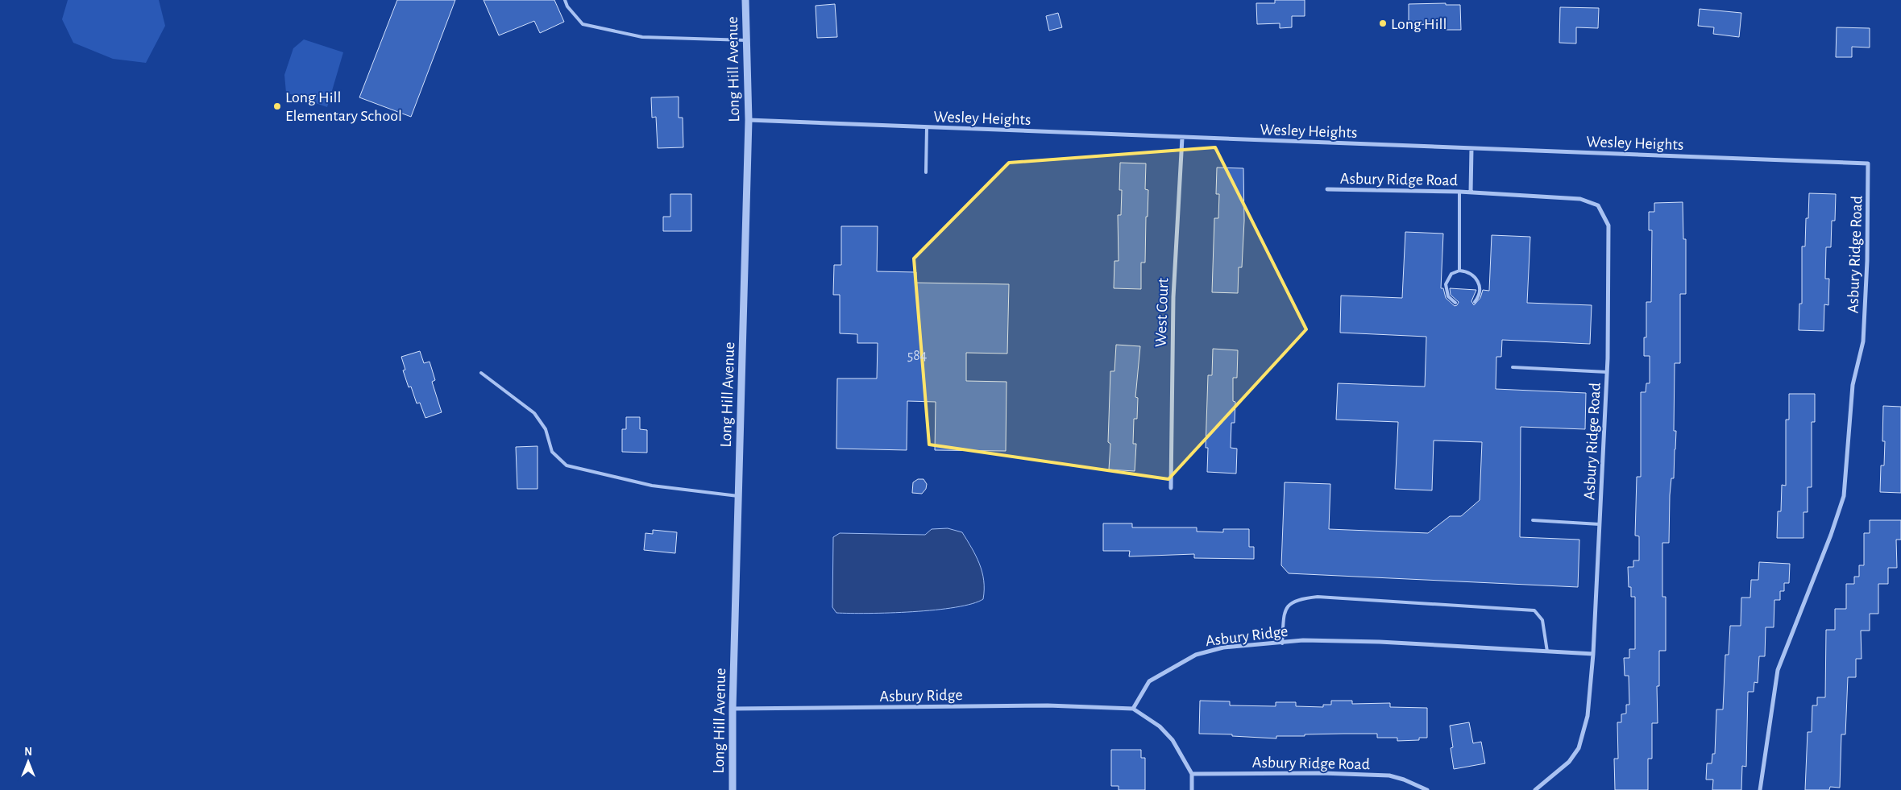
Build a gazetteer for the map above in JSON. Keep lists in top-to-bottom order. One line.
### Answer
{"streets":{"street":["Long Hill Avenue","Wesley Heights","Asbury Ridge Road","West Court","Asbury Ridge"]},"crossings":[["Long Hill Avenue","Wesley Heights"],["Long Hill Avenue","Asbury Ridge"],["Wesley Heights","Asbury Ridge Road"],["Wesley Heights","West Court"],["Asbury Ridge Road","Asbury Ridge"]],"places":["Long Hill","Long Hill Elementary School"],"house_numbers":["584"],"north":"top"}
